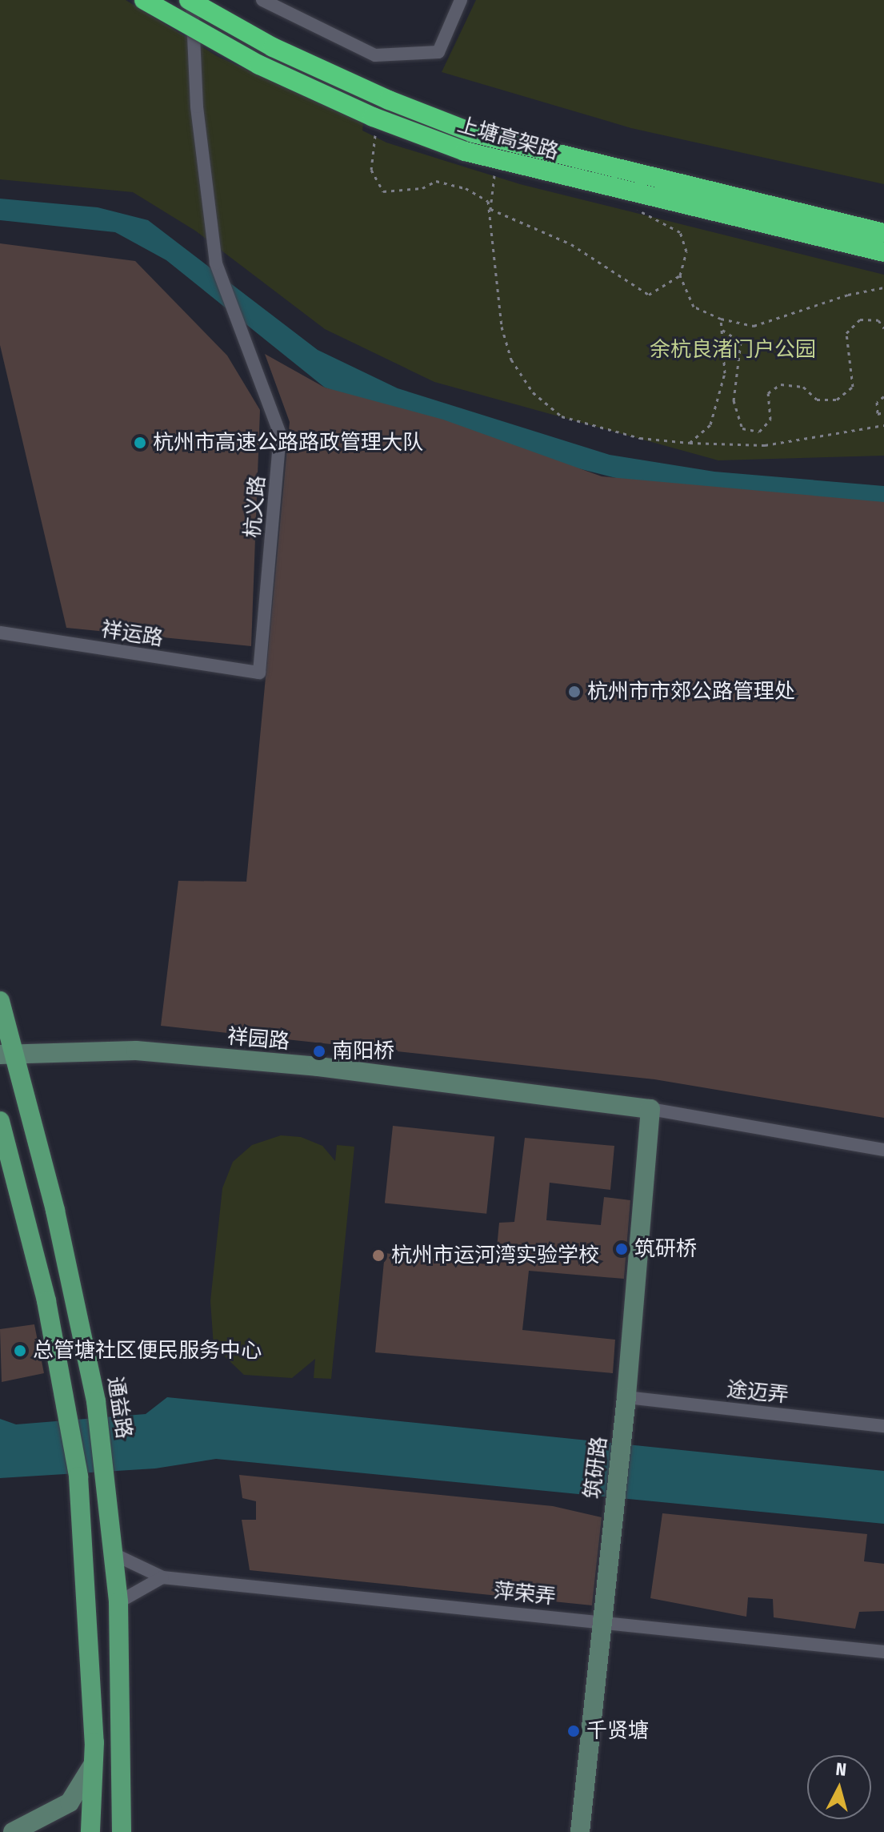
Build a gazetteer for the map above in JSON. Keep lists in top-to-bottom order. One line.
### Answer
{"streets":{"highway":["上塘高架路"],"main road":["通益路"],"street":["杭义路","祥运路","祥园路","途迈弄","筑研路","萍荣弄"]},"crossings":[["上塘高架路","杭义路"],["杭义路","祥运路"],["祥园路","通益路"],["祥园路","筑研路"],["途迈弄","筑研路"],["通益路","萍荣弄"],["筑研路","萍荣弄"]],"parks":["余杭良渚门户公园"],"places":["杭州市高速公路路政管理大队","杭州市市郊公路管理处","南阳桥","筑研桥","杭州市运河湾实验学校","总管塘社区便民服务中心","千贤塘"],"north":"top"}
